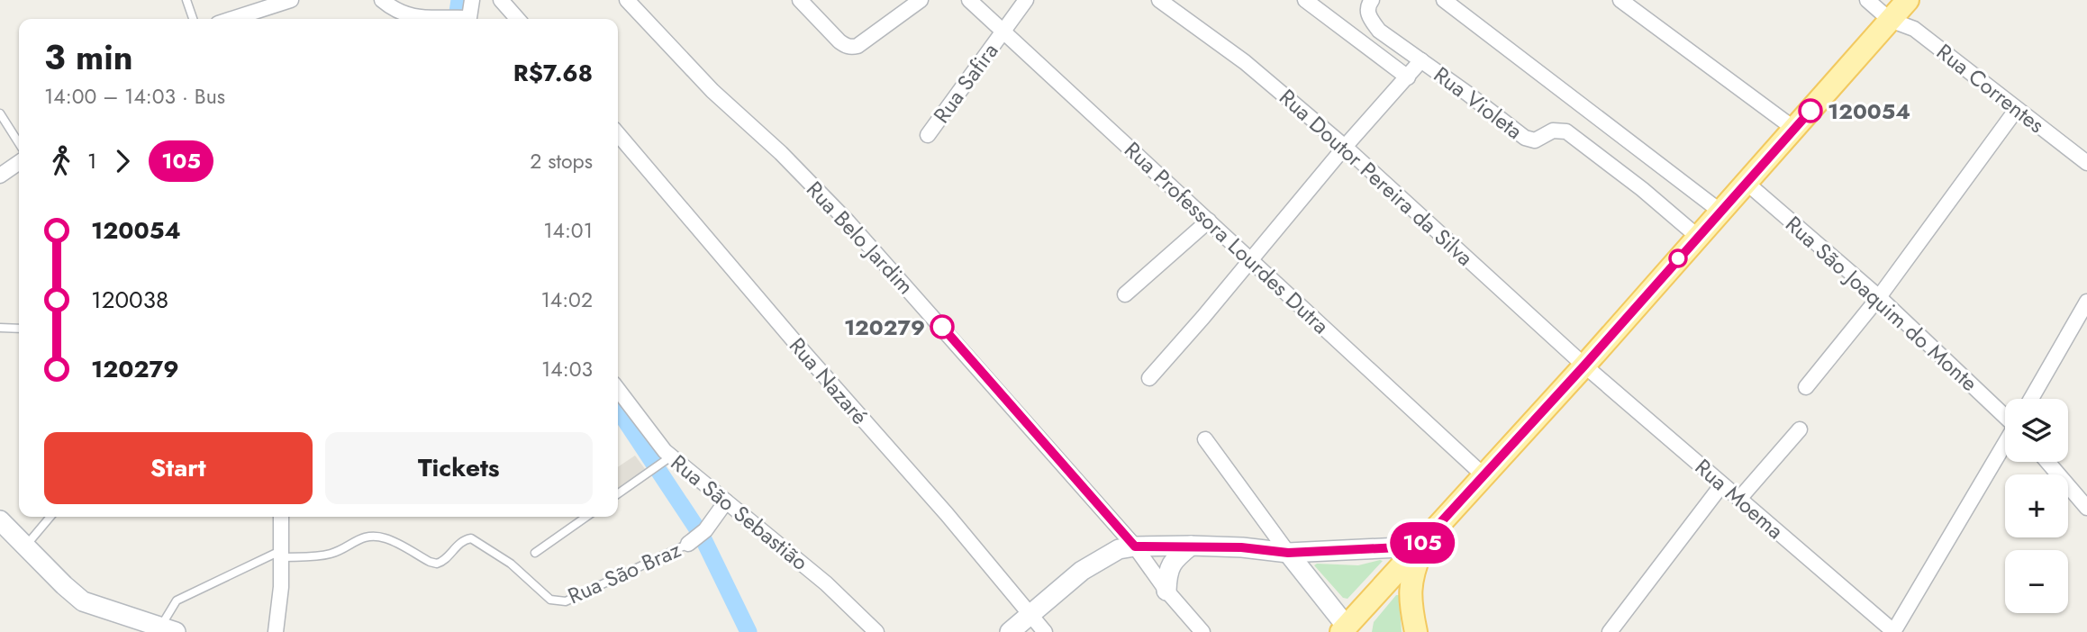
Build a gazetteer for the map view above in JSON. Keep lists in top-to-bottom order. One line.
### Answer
{"streets":{"street":["Rua Safira","Rua Correntes","Rua Violeta","Rua Doutor Pereira da Silva","Rua Belo Jardim","Rua Professora Lourdes Dutra","Rua São Joaquim do Monte","Rua Nazaré","Rua Moema","Rua São Sebastião","Rua São Braz"]},"crossings":[["Rua Safira","Rua Professora Lourdes Dutra"],["Rua Violeta","Rua Doutor Pereira da Silva"],["Rua Violeta","Rua Professora Lourdes Dutra"],["Rua Doutor Pereira da Silva","Rua Moema"],["Rua São Sebastião","Rua São Braz"]],"places":["120054","120279"],"lines":["bus line 105"],"page":{"on_map":"105","heading":["3 min","14:00 – 14:03 · Bus","R$7.68"],"legs":["1","105","2 stops"],"list":[{"name":"120054","value":"14:01"},{"name":"120038","value":"14:02"},{"name":"120279","value":"14:03"}],"map_buttons":["+","−"],"buttons":["Start","Tickets"]}}
